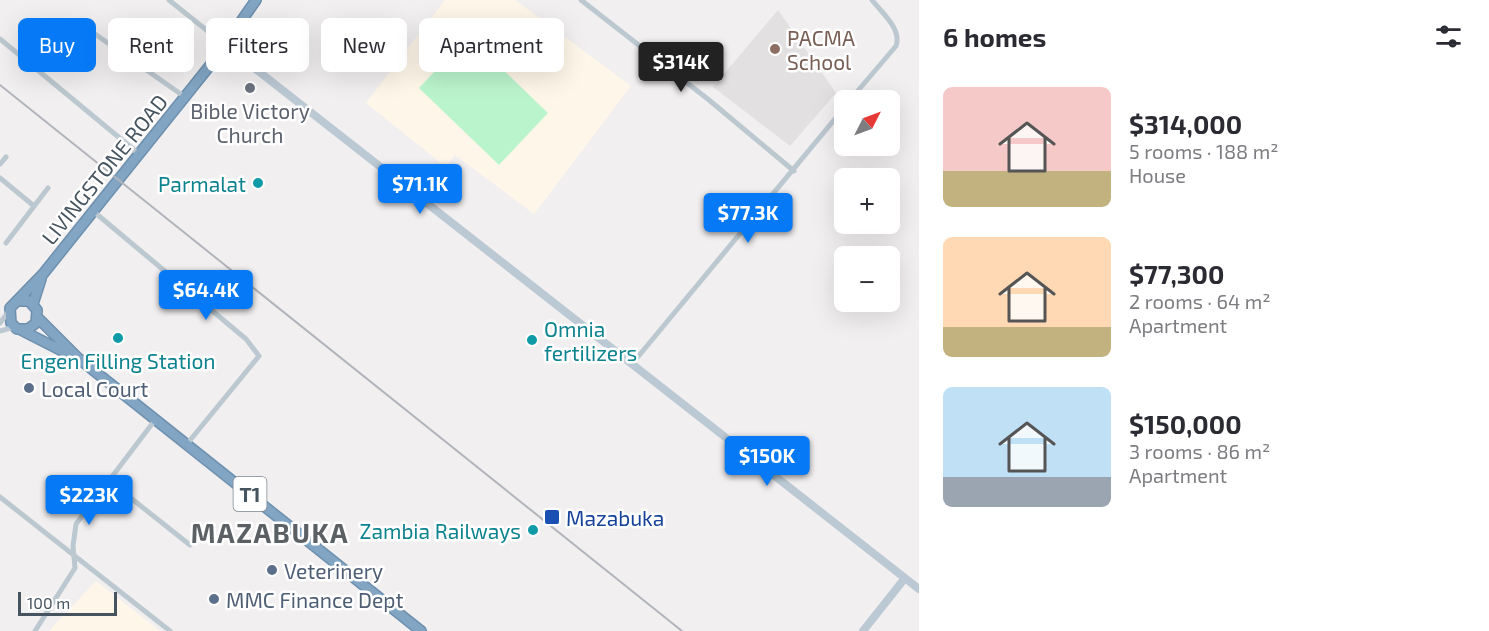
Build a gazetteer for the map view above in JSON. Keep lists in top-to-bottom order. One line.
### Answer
{"streets":{"highway":["LIVINGSTONE ROAD","T1"]},"crossings":[["LIVINGSTONE ROAD","T1"]],"districts":["MAZABUKA"],"places":{"other":["PACMA School","Bible Victory Church","Parmalat","Engen Filling Station","Omnia fertilizers","Local Court","Zambia Railways","Veterinery","MMC Finance Dept"],"transit":["Mazabuka"]},"scale_bar":"100 m","north":"top right","page":{"heading":"6 homes","chip":["Buy","Rent","Filters","New","Apartment"],"price":["$314K","$71.1K","$77.3K","$64.4K","$150K","$223K"],"list":[{"name":"$314,000","note":"5 rooms · 188 m² · House"},{"name":"$77,300","note":"2 rooms · 64 m² · Apartment"},{"name":"$150,000","note":"3 rooms · 86 m² · Apartment"}],"map_buttons":["+","−"],"scale":"100 m"}}
